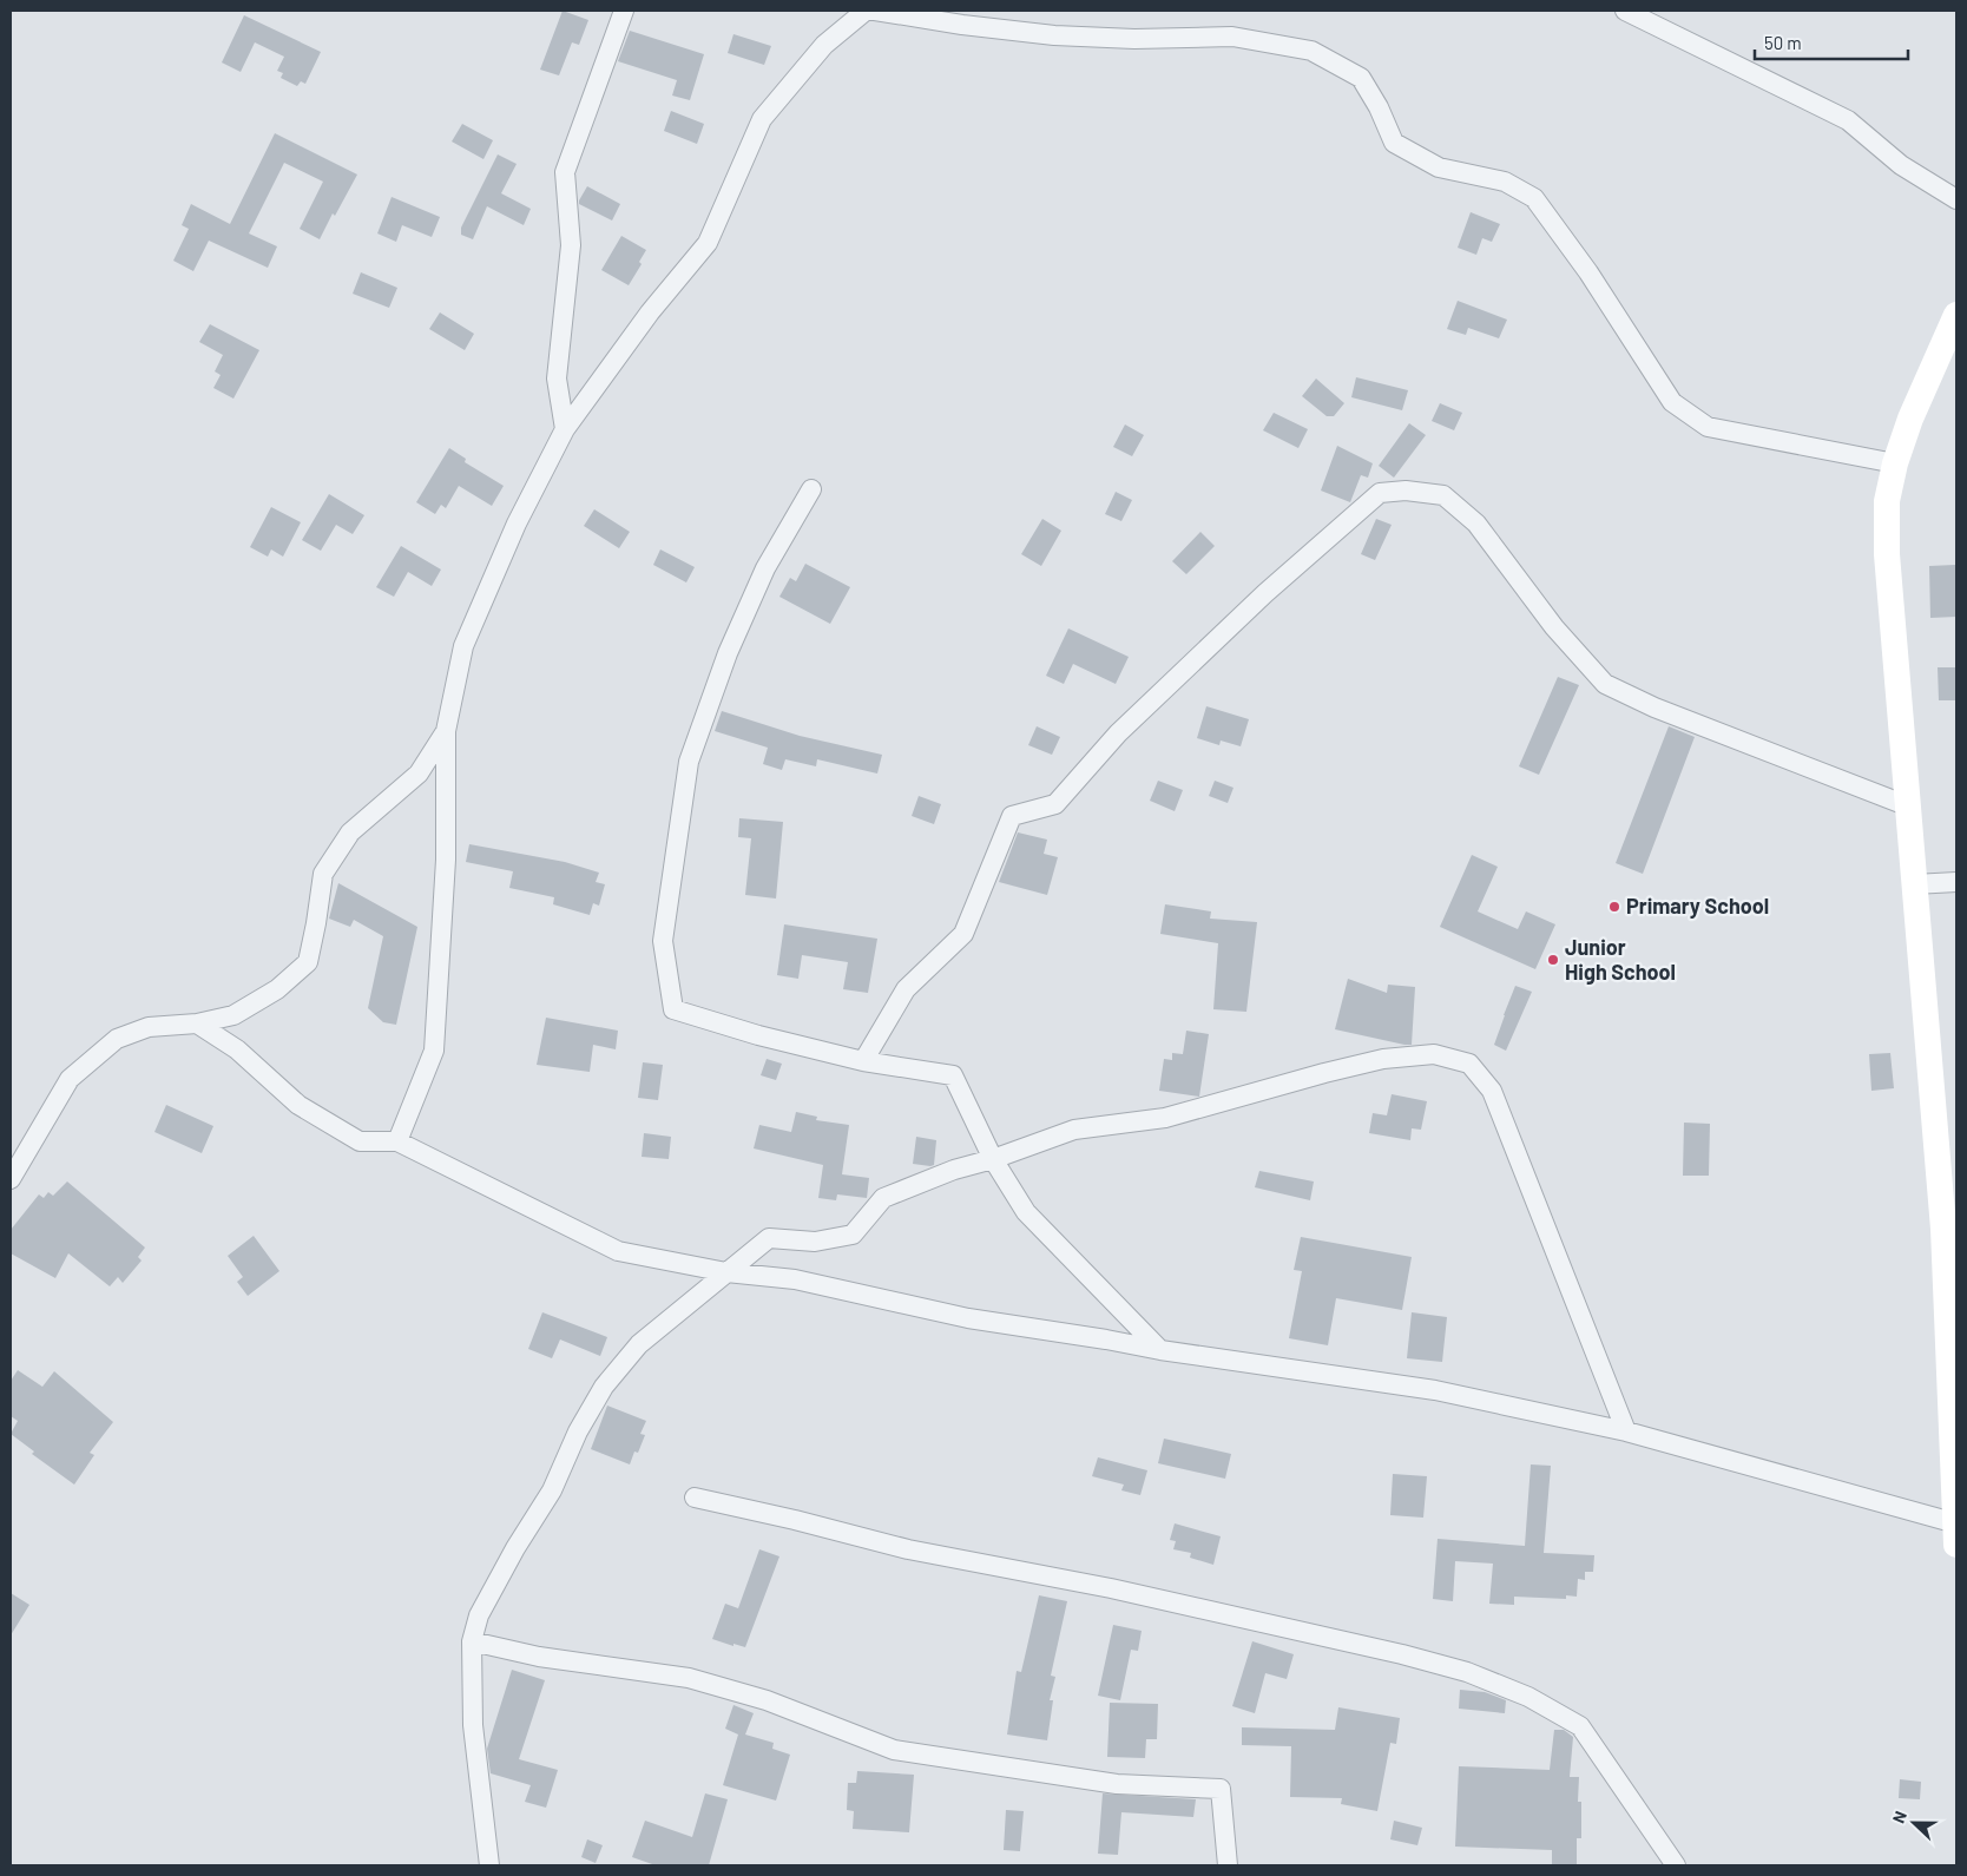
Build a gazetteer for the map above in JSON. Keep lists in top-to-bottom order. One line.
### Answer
{"places":["Primary School","Junior High School"],"scale_bar":"50 m","north":"left"}
